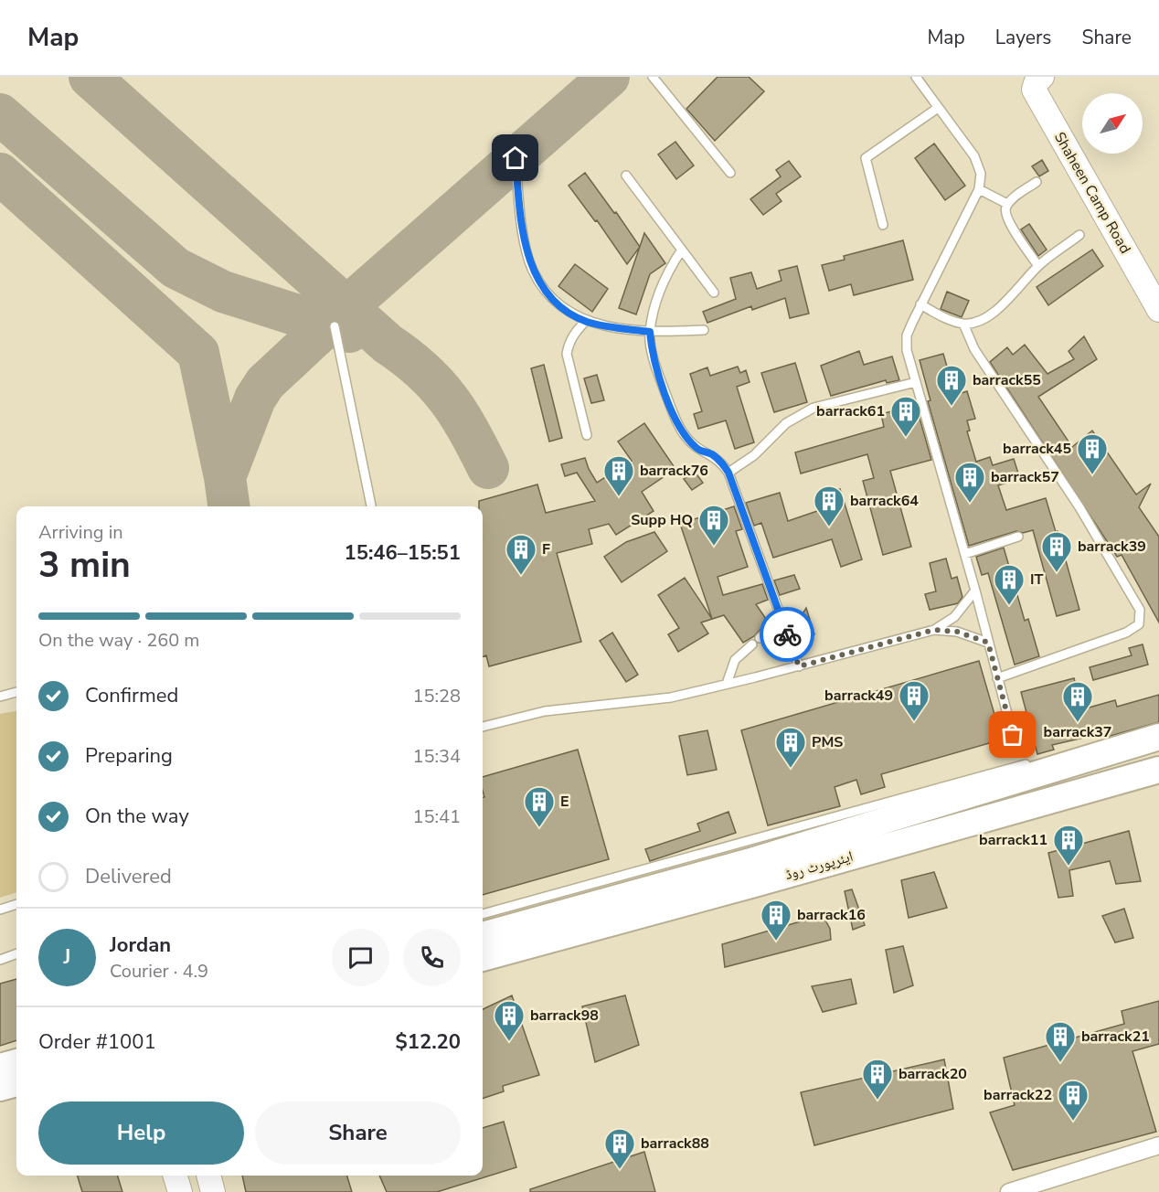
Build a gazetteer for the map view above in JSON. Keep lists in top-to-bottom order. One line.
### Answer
{"streets":{"main road":["ایئرپورٹ روڈ"],"street":["Shaheen Camp Road"]},"places":{"building":["barrack55","barrack61","barrack45","barrack76","barrack57","barrack64","Supp HQ","barrack39","F","IT","barrack49","barrack37","PMS","E","barrack11","barrack16","barrack98","barrack21","barrack20","barrack22","barrack88"]},"north":"top right","page":{"header":"Map","nav":["Map","Layers","Share"],"heading":["3 min","Arriving in","15:46–15:51"],"panel":["Jordan","Courier · 4.9","Order #1001","$12.20"],"bar":"On the way · 260 m","list":[["Confirmed","15:28"],["Preparing","15:34"],["On the way","15:41"],"Delivered"],"round":"J","buttons":["Help","Share"]}}
